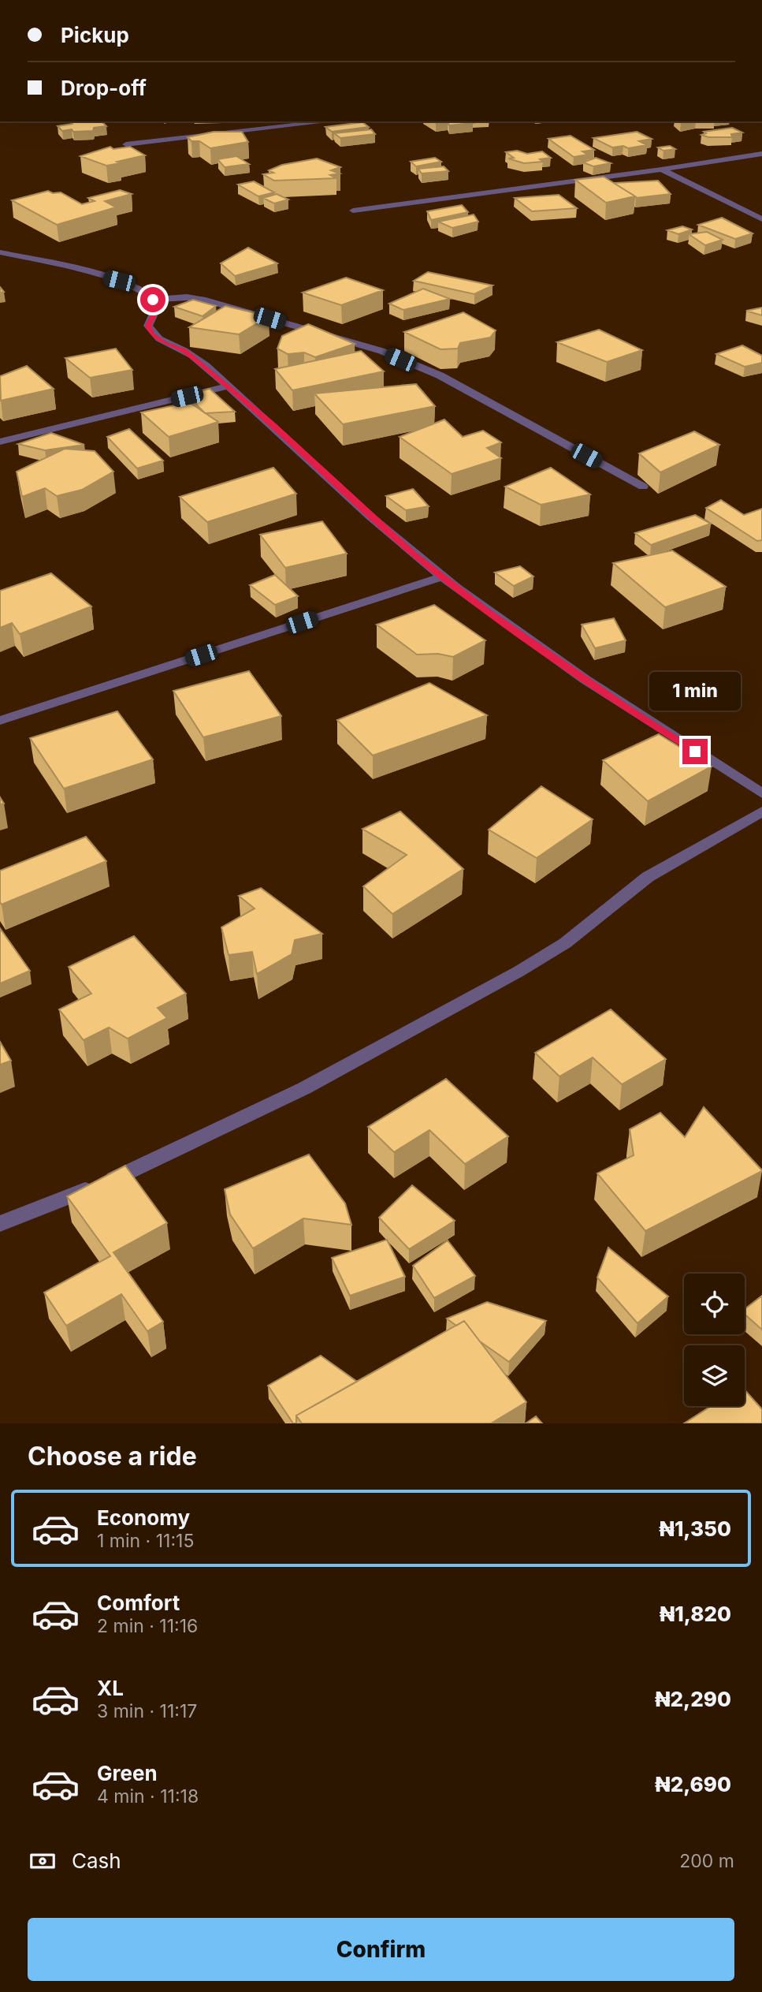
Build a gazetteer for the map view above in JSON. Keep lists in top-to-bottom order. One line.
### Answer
{"page":{"banner":["Pickup","Drop-off"],"bubble":"1 min","heading":"Choose a ride","list":[{"name":"Economy","note":"1 min · 11:15","value":"₦1,350"},{"name":"Comfort","note":"2 min · 11:16","value":"₦1,820"},{"name":"XL","note":"3 min · 11:17","value":"₦2,290"},{"name":"Green","note":"4 min · 11:18","value":"₦2,690"}],"pay":["Cash","200 m"],"buttons":"Confirm"}}
